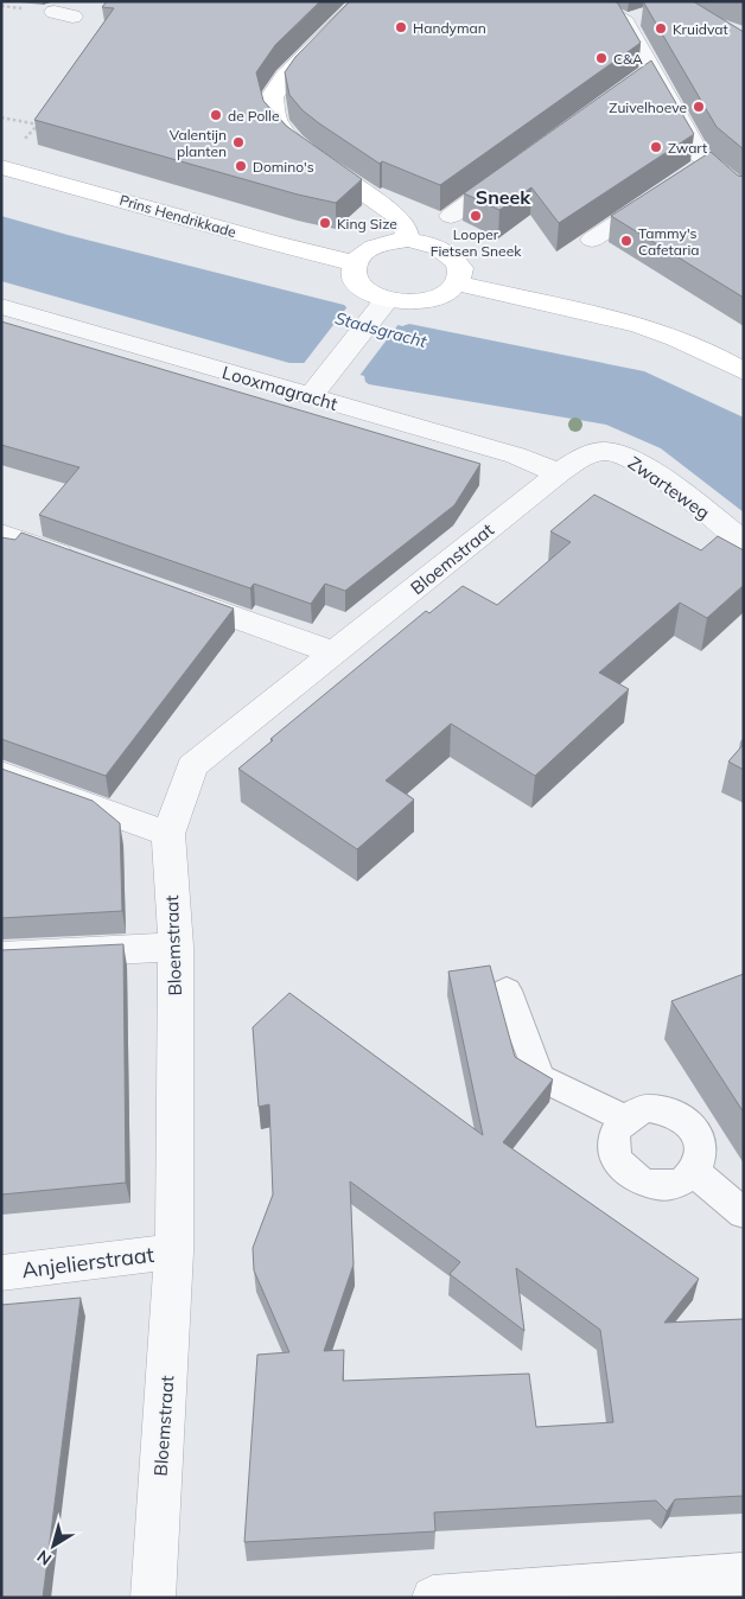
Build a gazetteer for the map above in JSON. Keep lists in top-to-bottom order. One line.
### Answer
{"streets":{"main road":["Prins Hendrikkade"],"street":["Looxmagracht","Zwarteweg","Bloemstraat","Anjelierstraat"]},"crossings":[["Looxmagracht","Zwarteweg"],["Looxmagracht","Bloemstraat"],["Zwarteweg","Bloemstraat"],["Bloemstraat","Anjelierstraat"]],"districts":["Sneek"],"water":["Stadsgracht"],"places":["Handyman","Kruidvat","C&A","Zuivelhoeve","de Polle","Valentijn planten","Zwart","Domino's","Looper Fietsen Sneek","King Size","Tammy's Cafetaria"],"north":"bottom left"}
